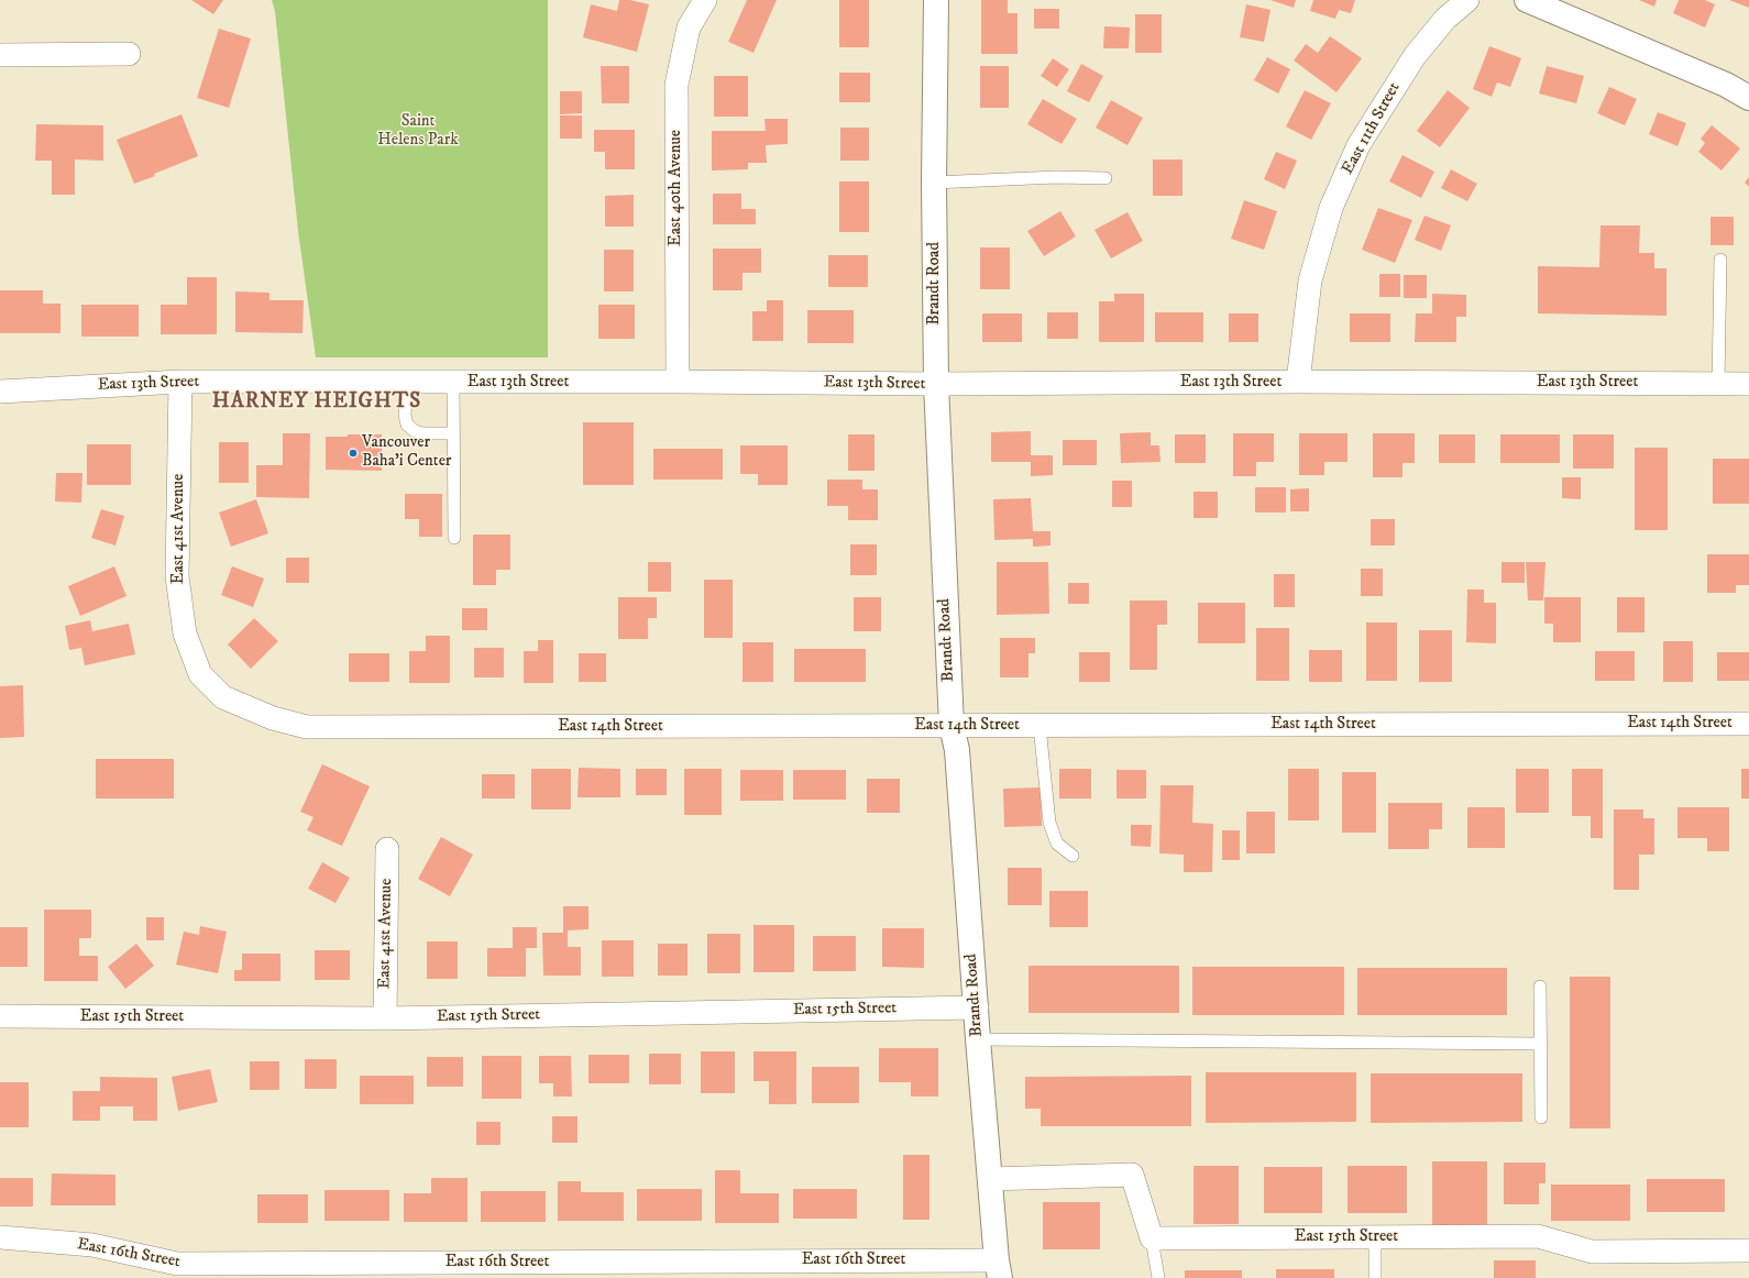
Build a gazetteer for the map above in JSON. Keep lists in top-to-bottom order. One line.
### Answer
{"streets":{"street":["East 11th Street","East 40th Avenue","Brandt Road","East 13th Street","East 41st Avenue","East 14th Street","East 15th Street","East 16th Street"]},"crossings":[["East 11th Street","East 13th Street"],["East 40th Avenue","East 13th Street"],["Brandt Road","East 13th Street"],["Brandt Road","East 14th Street"],["Brandt Road","East 15th Street"],["Brandt Road","East 16th Street"],["East 13th Street","East 41st Avenue"],["East 41st Avenue","East 14th Street"],["East 41st Avenue","East 15th Street"]],"districts":["HARNEY HEIGHTS"],"parks":["Saint Helens Park"],"places":["Vancouver Baha'i Center"]}
